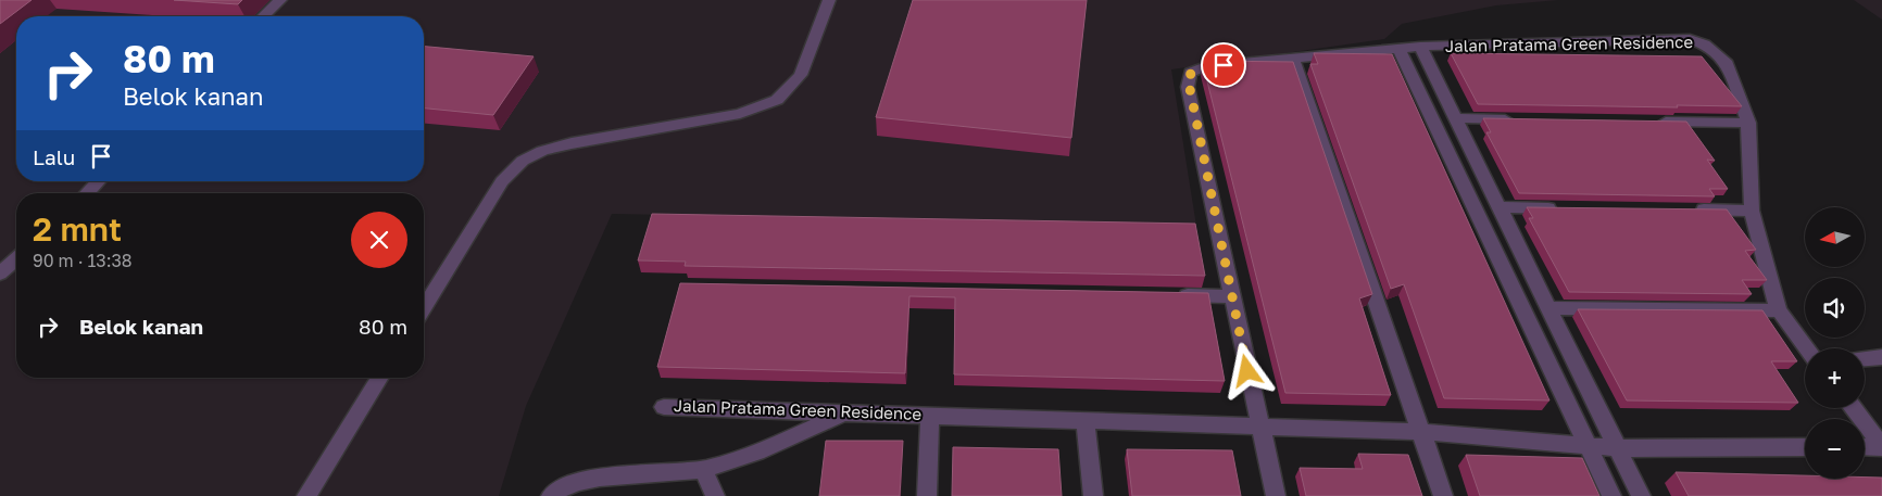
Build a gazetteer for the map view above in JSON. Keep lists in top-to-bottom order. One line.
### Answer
{"streets":{"street":["Jalan Pratama Green Residence"]},"north":"left","page":{"turn":["80 m","Belok kanan"],"then":"Lalu","heading":["2 mnt","90 m · 13:38"],"map_buttons":["+","−"],"list":[{"name":"Belok kanan","value":"80 m"}]}}
